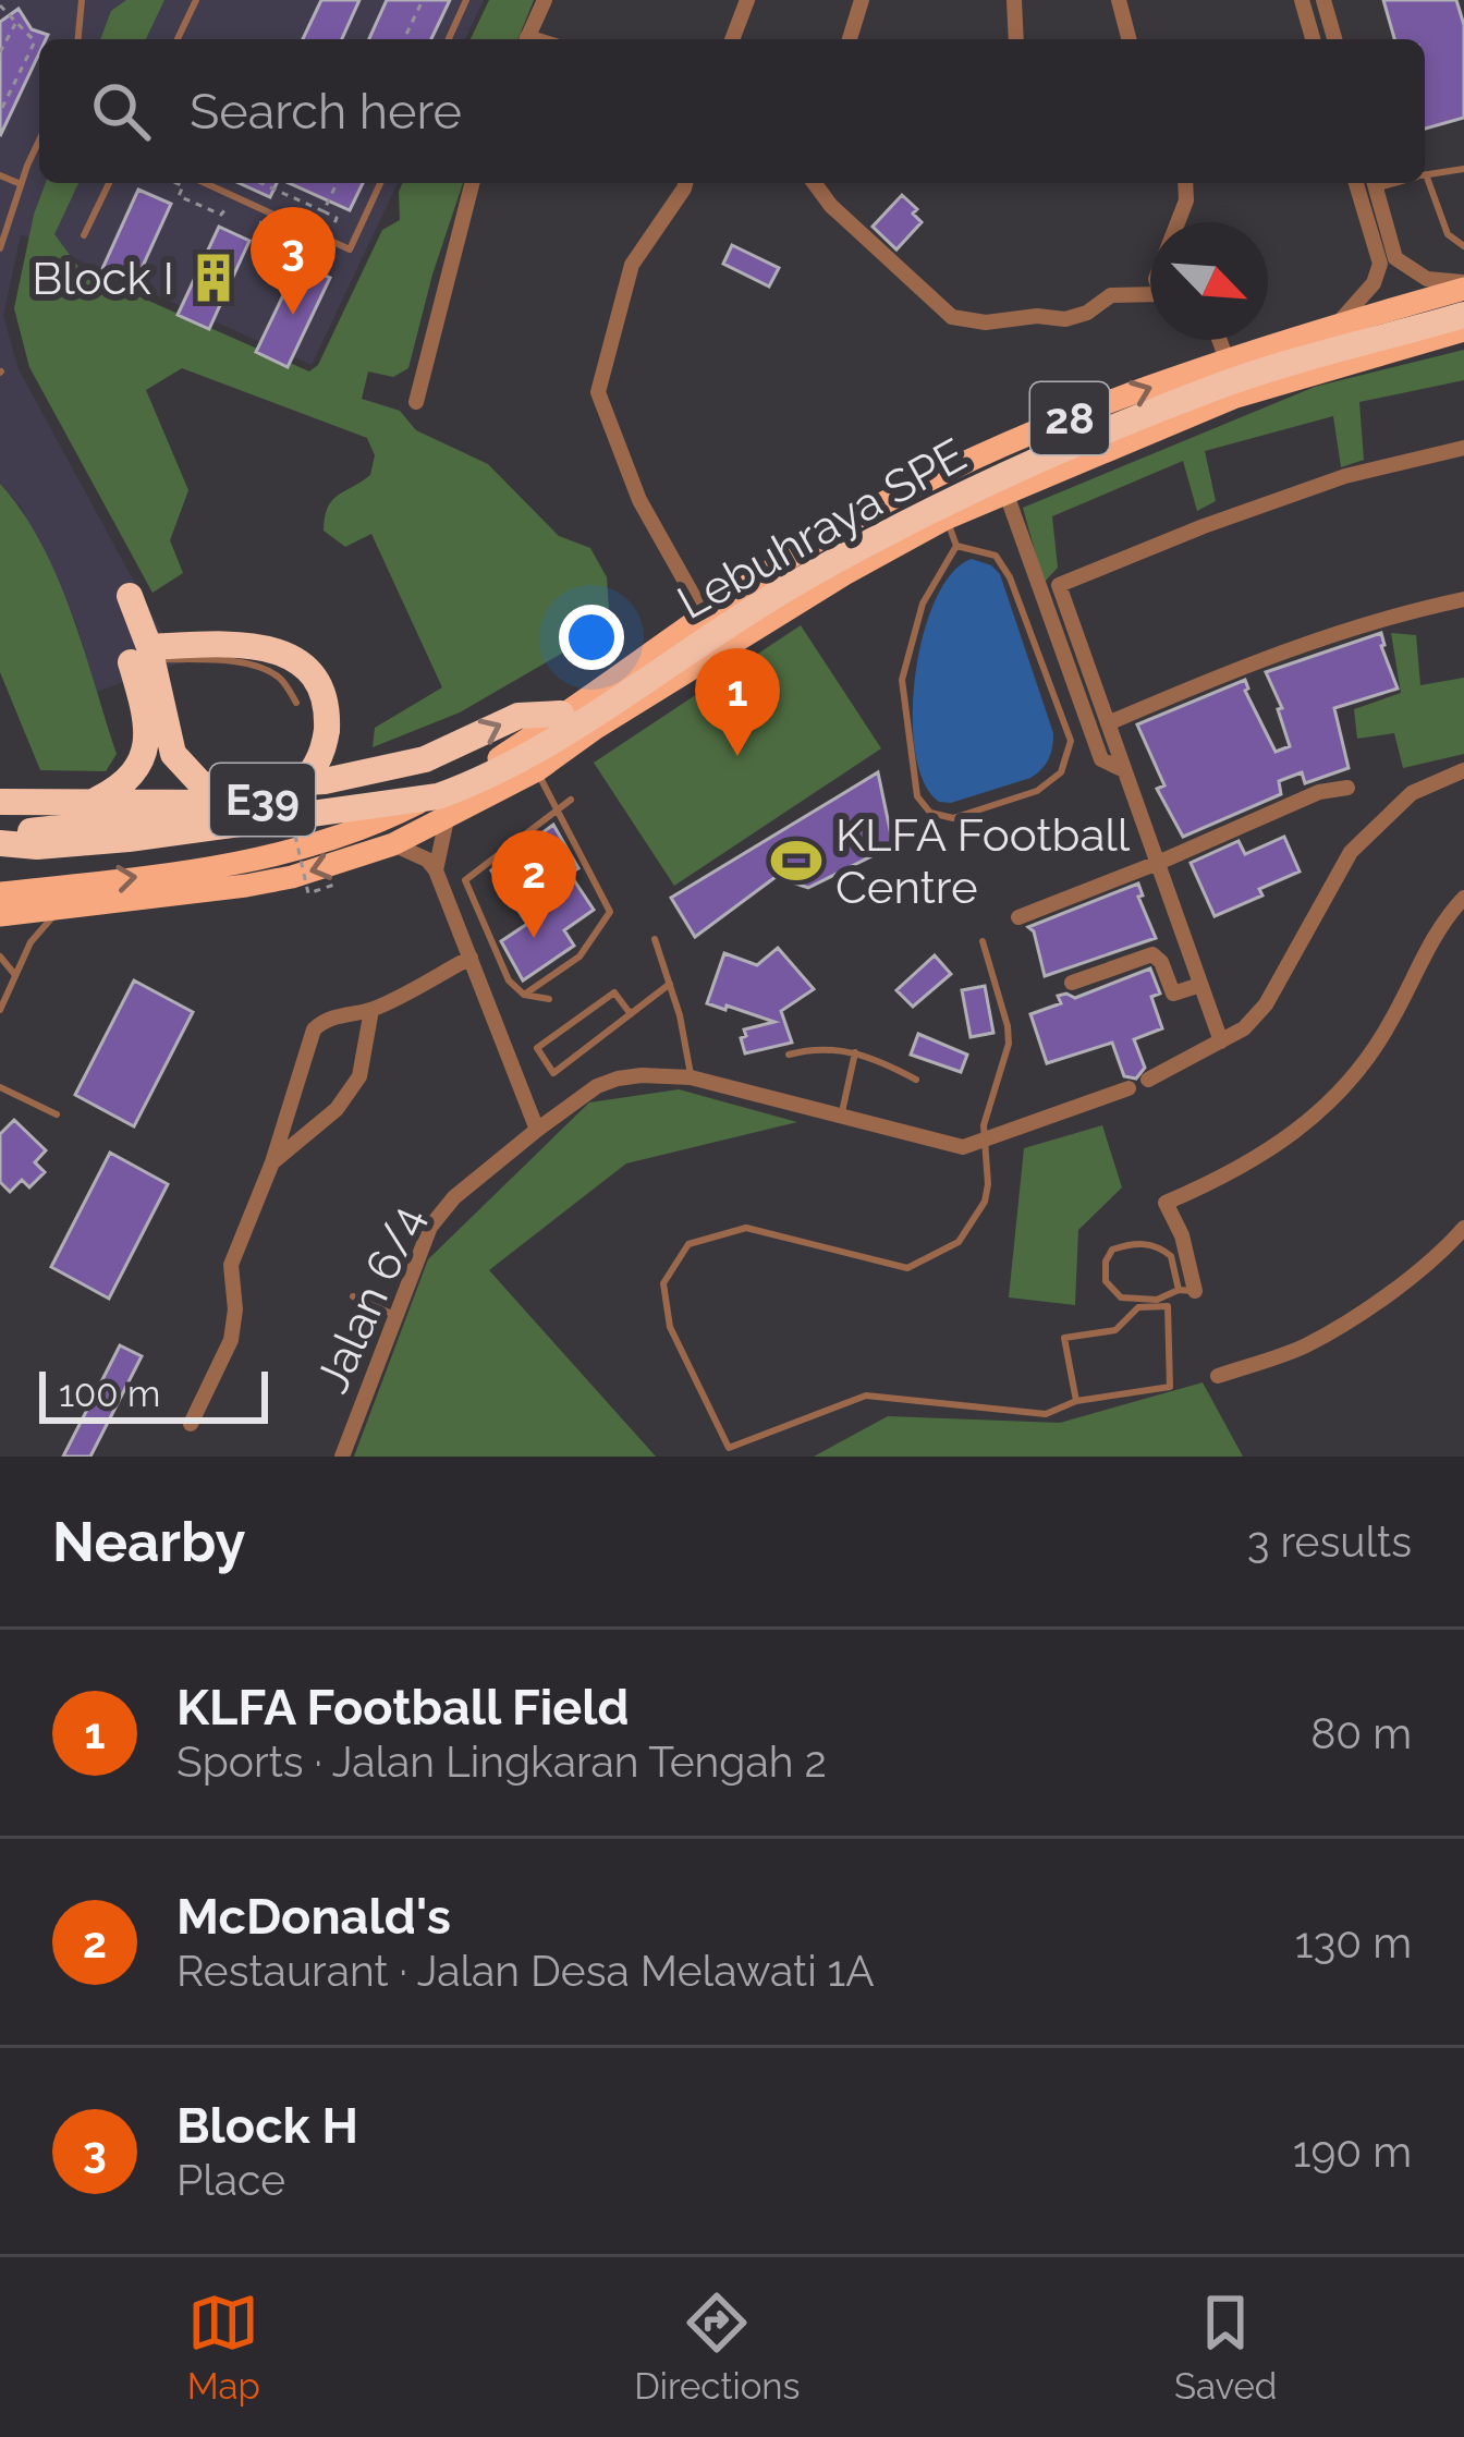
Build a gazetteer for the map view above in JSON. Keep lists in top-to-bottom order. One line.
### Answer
{"streets":{"highway":["28","Lebuhraya SPE","E39"],"street":["Jalan 6/4"]},"places":{"building":["Block I"],"sports":["KLFA Football Centre"]},"scale_bar":"100 m","north":"bottom right","page":{"search":"Search here","pins":["3","1","2"],"scale":"100 m","heading":["Nearby","3 results"],"list":[{"mark":"1","name":"KLFA Football Field","note":"Sports · Jalan Lingkaran Tengah 2","value":"80 m"},{"mark":"2","name":"McDonald's","note":"Restaurant · Jalan Desa Melawati 1A","value":"130 m"},{"mark":"3","name":"Block H","note":"Place","value":"190 m"}],"nav":["Map","Directions","Saved"]}}
